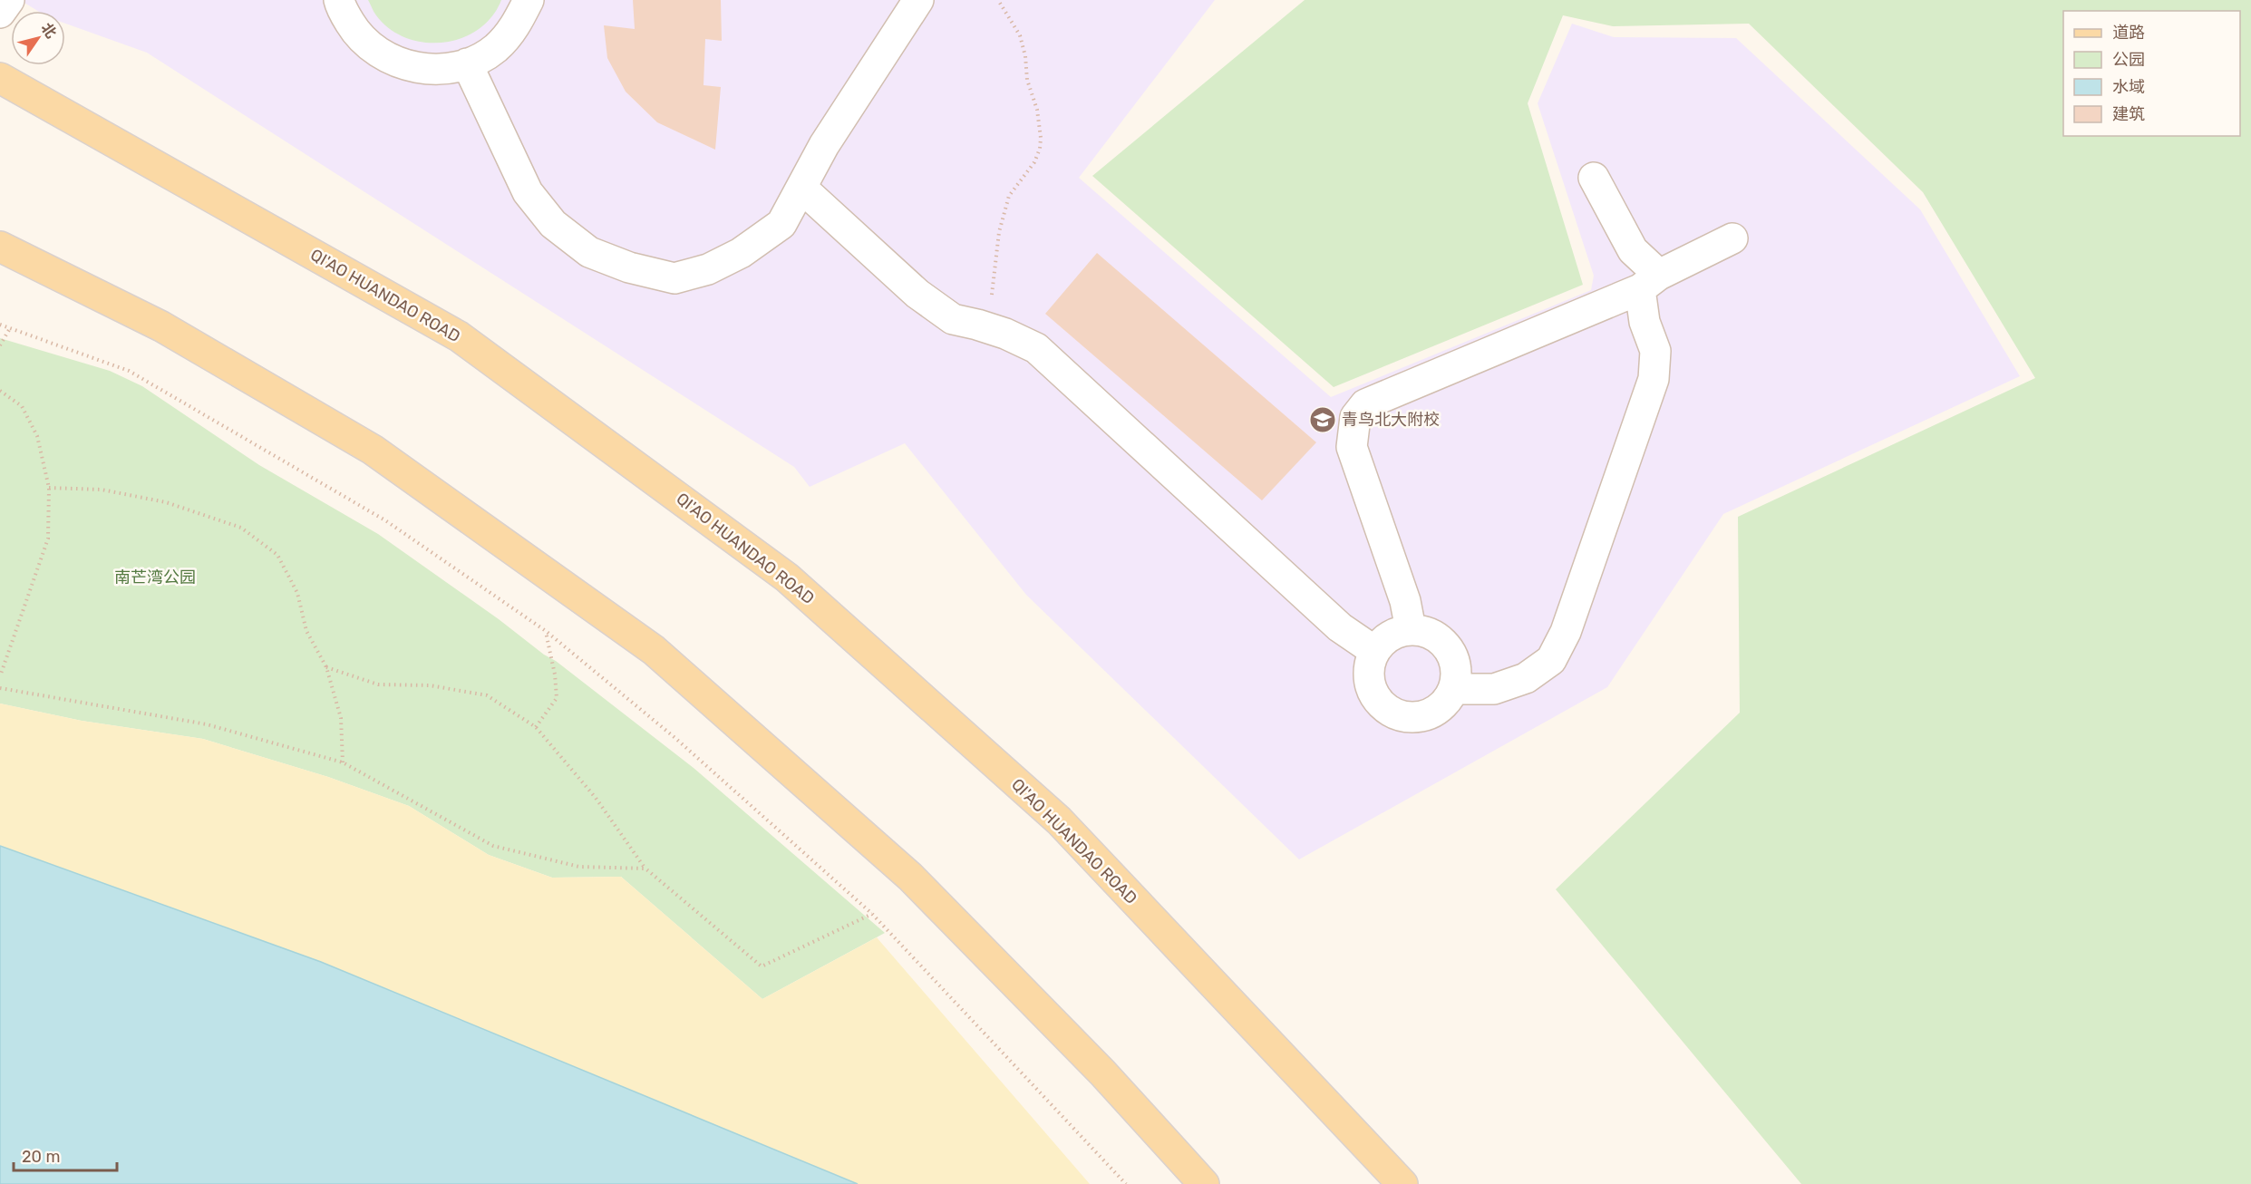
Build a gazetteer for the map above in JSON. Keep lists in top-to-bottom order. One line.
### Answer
{"streets":{"main road":["QI'AO HUANDAO ROAD"]},"parks":["南芒湾公园"],"places":{"school or university":["青鸟北大附校"]},"legend":["道路","公园","水域","建筑"],"scale_bar":"20 m","north":"top right"}
